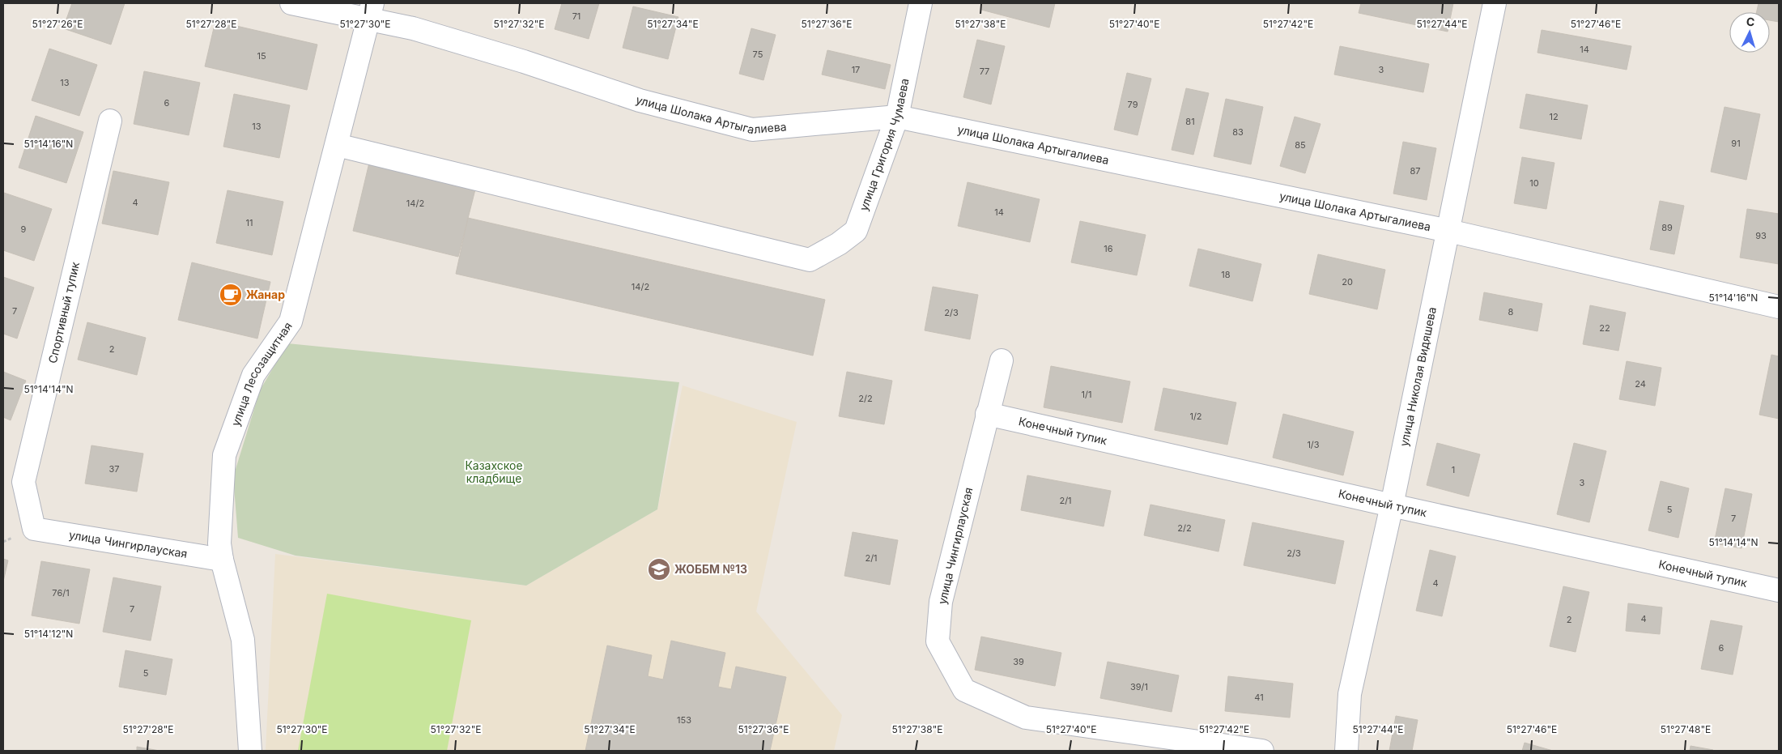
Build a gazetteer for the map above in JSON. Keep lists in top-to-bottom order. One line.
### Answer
{"streets":{"street":["улица Шолака Артыгалиева","улица Григория Чумаева","Спортивный тупик","улица Лесозащитная","улица Николая Видяшева","Конечный тупик","улица Чингирлауская"]},"crossings":[["улица Шолака Артыгалиева","улица Григория Чумаева"],["улица Шолака Артыгалиева","улица Лесозащитная"],["улица Шолака Артыгалиева","улица Николая Видяшева"],["улица Григория Чумаева","улица Лесозащитная"],["Спортивный тупик","улица Чингирлауская"],["улица Лесозащитная","улица Чингирлауская"],["улица Николая Видяшева","Конечный тупик"],["Конечный тупик","улица Чингирлауская"]],"parks":["Казахское кладбище"],"places":{"cafe":["Жанар"],"school or university":["ЖОББМ №13"]},"house_numbers":["71","14","75","15","17","3","77","13","6","79","12","81","13","83","91","85","87","10","4","14/2","14","11","89","9","93","16","18","20","14/2","7","8","2/3","22","2","24","1/1","2/2","1/2","1/3","37","1","3","2/1","5","7","2/2","2/3","2/1","4","76/1","7","4","2","6","39","5","39/1","41","153"],"north":"top","coordinates":["51°27'26\"E","51°27'28\"E","51°27'30\"E","51°27'32\"E","51°27'34\"E","51°27'36\"E","51°27'38\"E","51°27'40\"E","51°27'42\"E","51°27'44\"E","51°27'46\"E","51°14'16\"N","51°14'14\"N","51°14'12\"N","51°27'48\"E"]}
